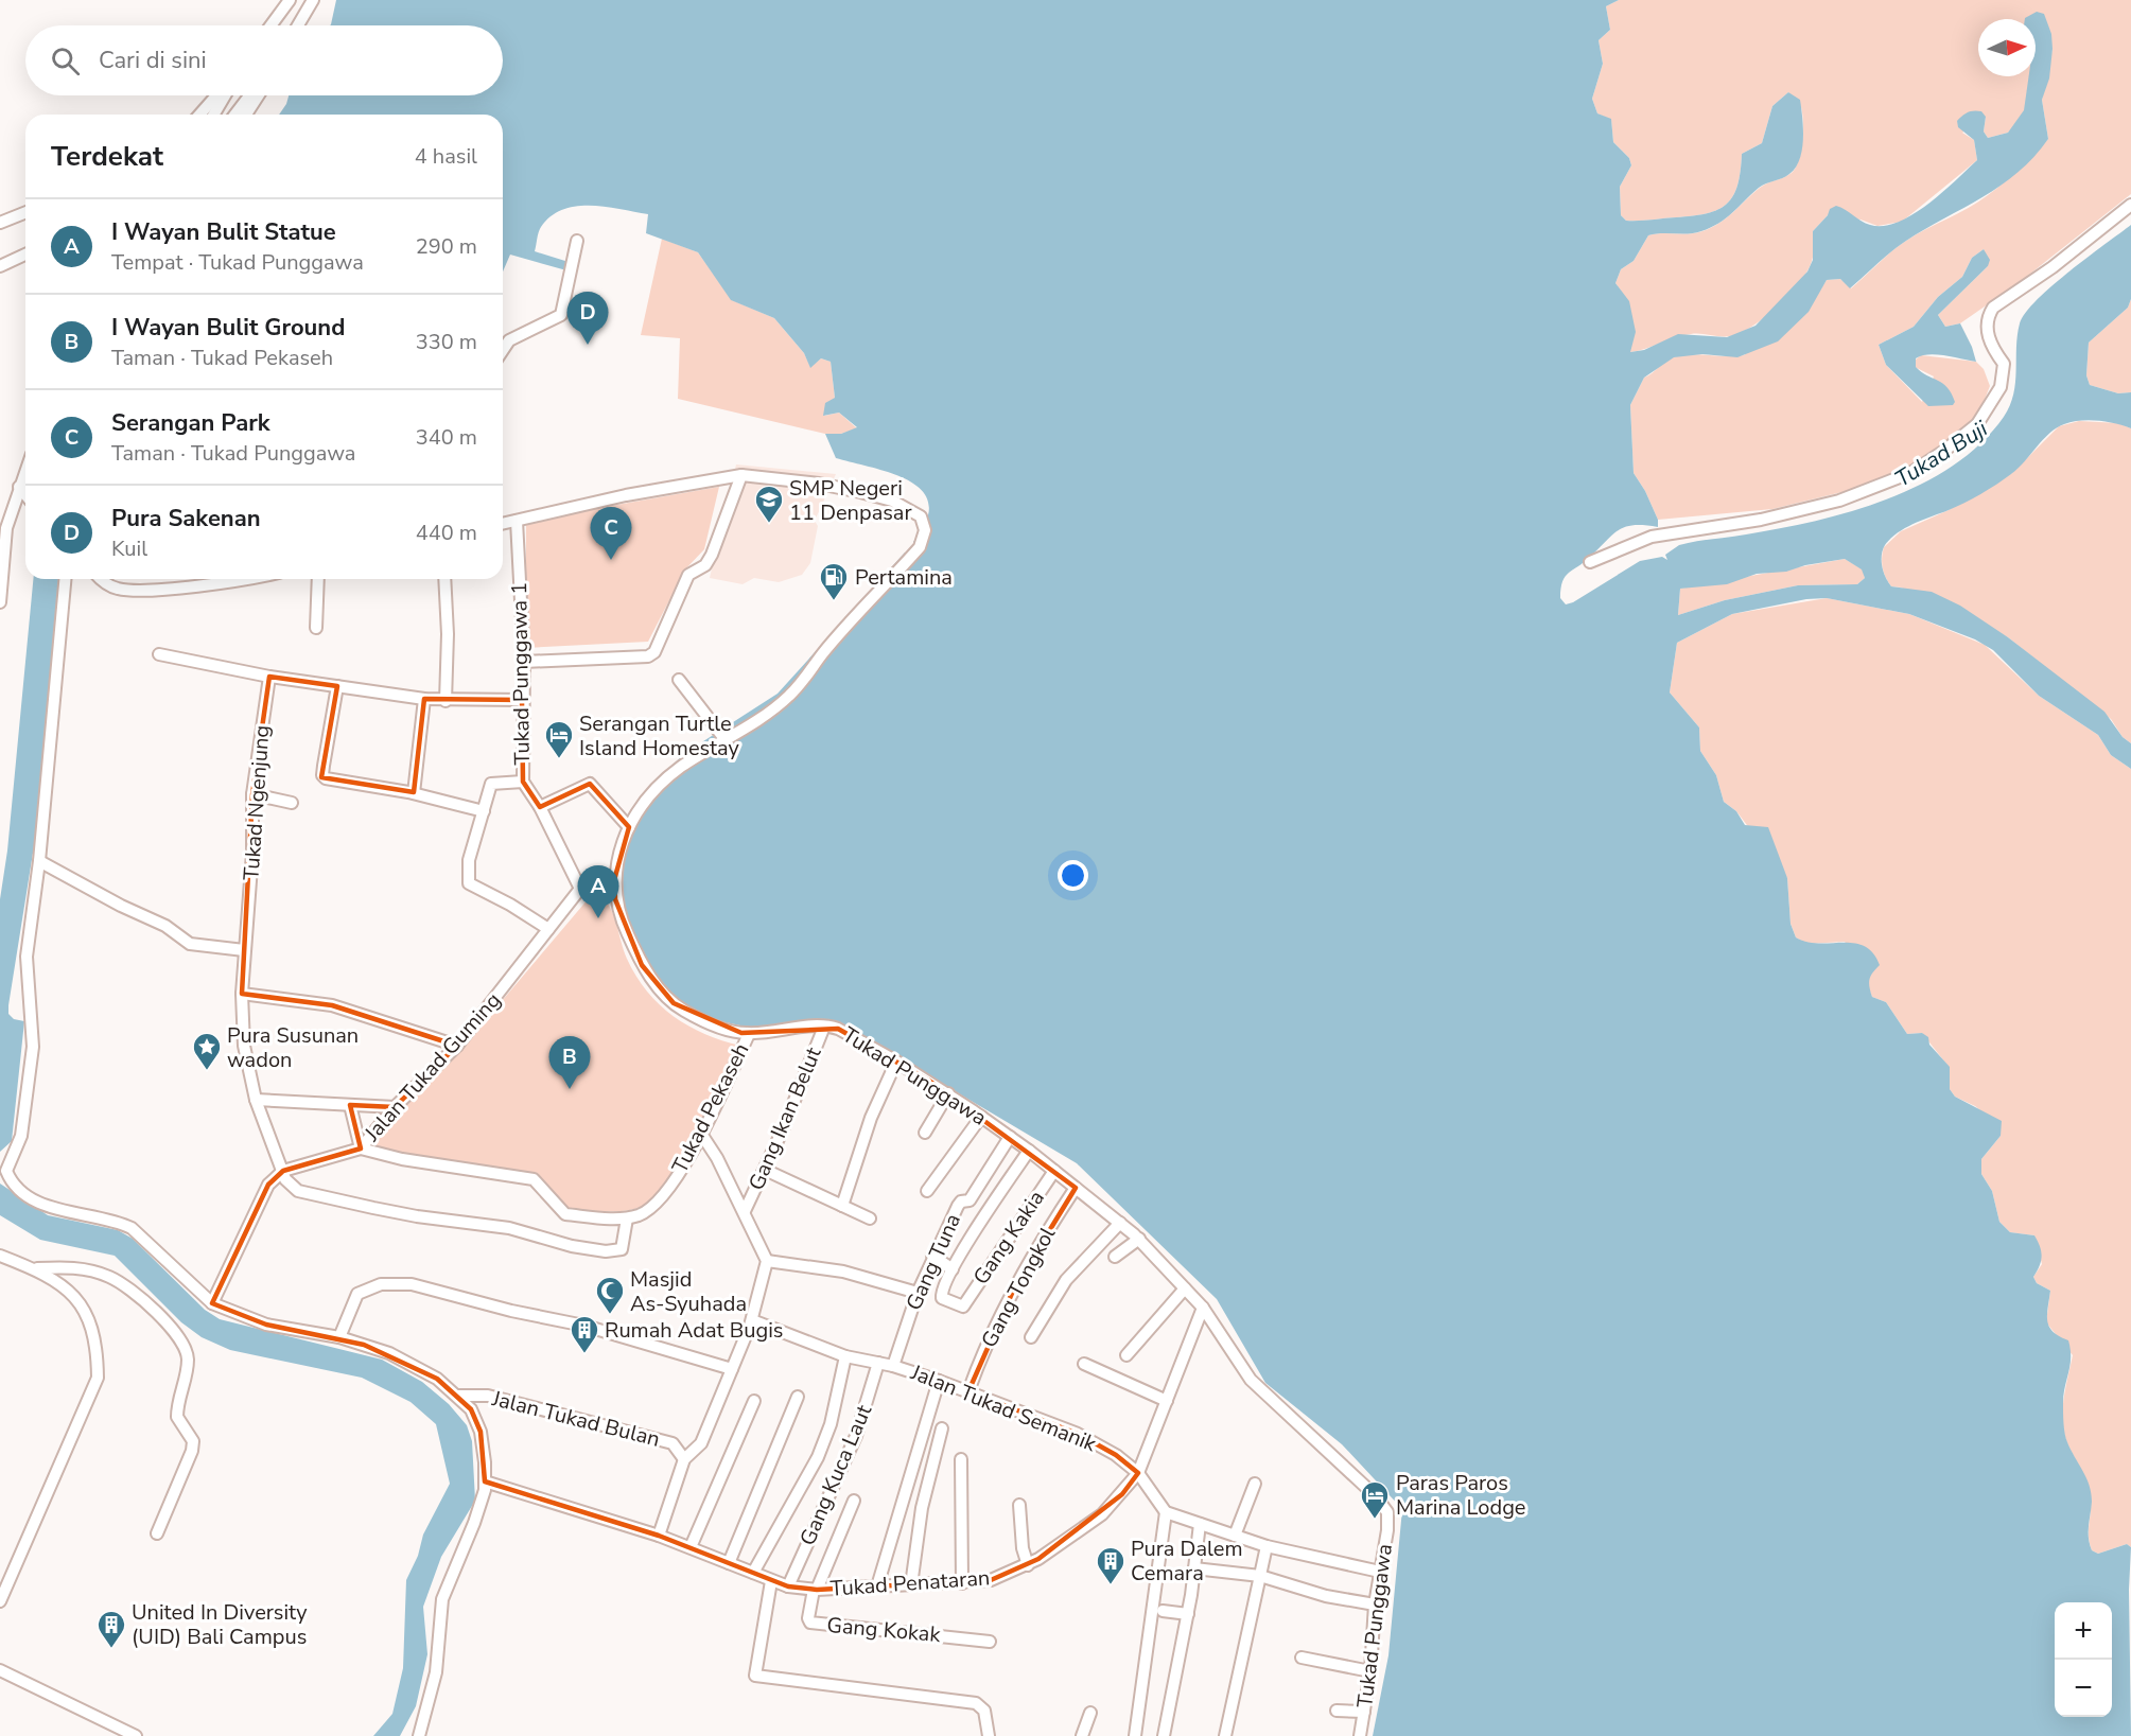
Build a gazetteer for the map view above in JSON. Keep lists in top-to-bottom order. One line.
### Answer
{"streets":{"street":["Tukad Punggawa 1","Tukad Ngenjung","Jalan Tukad Guming","Tukad Punggawa","Tukad Pekaseh","Gang Ikan Belut","Gang Kakia","Gang Tuna","Gang Tongkol","Jalan Tukad Semanik","Jalan Tukad Bulan","Gang Kuca Laut","Tukad Penataran","Gang Kokak"]},"crossings":[["Tukad Punggawa 1","Jalan Tukad Guming"],["Tukad Punggawa 1","Tukad Punggawa"],["Tukad Ngenjung","Jalan Tukad Guming"],["Tukad Punggawa","Tukad Pekaseh"],["Tukad Punggawa","Gang Ikan Belut"],["Tukad Punggawa","Gang Kakia"],["Tukad Punggawa","Gang Tuna"],["Tukad Punggawa","Gang Tongkol"],["Tukad Punggawa","Tukad Penataran"],["Gang Tuna","Jalan Tukad Semanik"],["Gang Tongkol","Jalan Tukad Semanik"],["Jalan Tukad Semanik","Gang Kuca Laut"],["Jalan Tukad Semanik","Tukad Penataran"],["Jalan Tukad Bulan","Tukad Penataran"],["Gang Kuca Laut","Tukad Penataran"],["Tukad Penataran","Gang Kokak"]],"water":["Tukad Buji"],"places":{"school or university":["SMP Negeri 11 Denpasar"],"fuel station":["Pertamina"],"hotel":["Serangan Turtle Island Homestay","Paras Paros Marina Lodge"],"place":["Pura Susunan wadon"],"mosque":["Masjid As-Syuhada"],"building":["Rumah Adat Bugis","Pura Dalem Cemara","United In Diversity (UID) Bali Campus"]},"north":"right","page":{"search":"Cari di sini","heading":["Terdekat","4 hasil"],"list":[{"mark":"A","name":"I Wayan Bulit Statue","note":"Tempat · Tukad Punggawa","value":"290 m"},{"mark":"B","name":"I Wayan Bulit Ground","note":"Taman · Tukad Pekaseh","value":"330 m"},{"mark":"C","name":"Serangan Park","note":"Taman · Tukad Punggawa","value":"340 m"},{"mark":"D","name":"Pura Sakenan","note":"Kuil","value":"440 m"}],"pins":["D","C","A","B"],"map_buttons":["+","−"]}}
